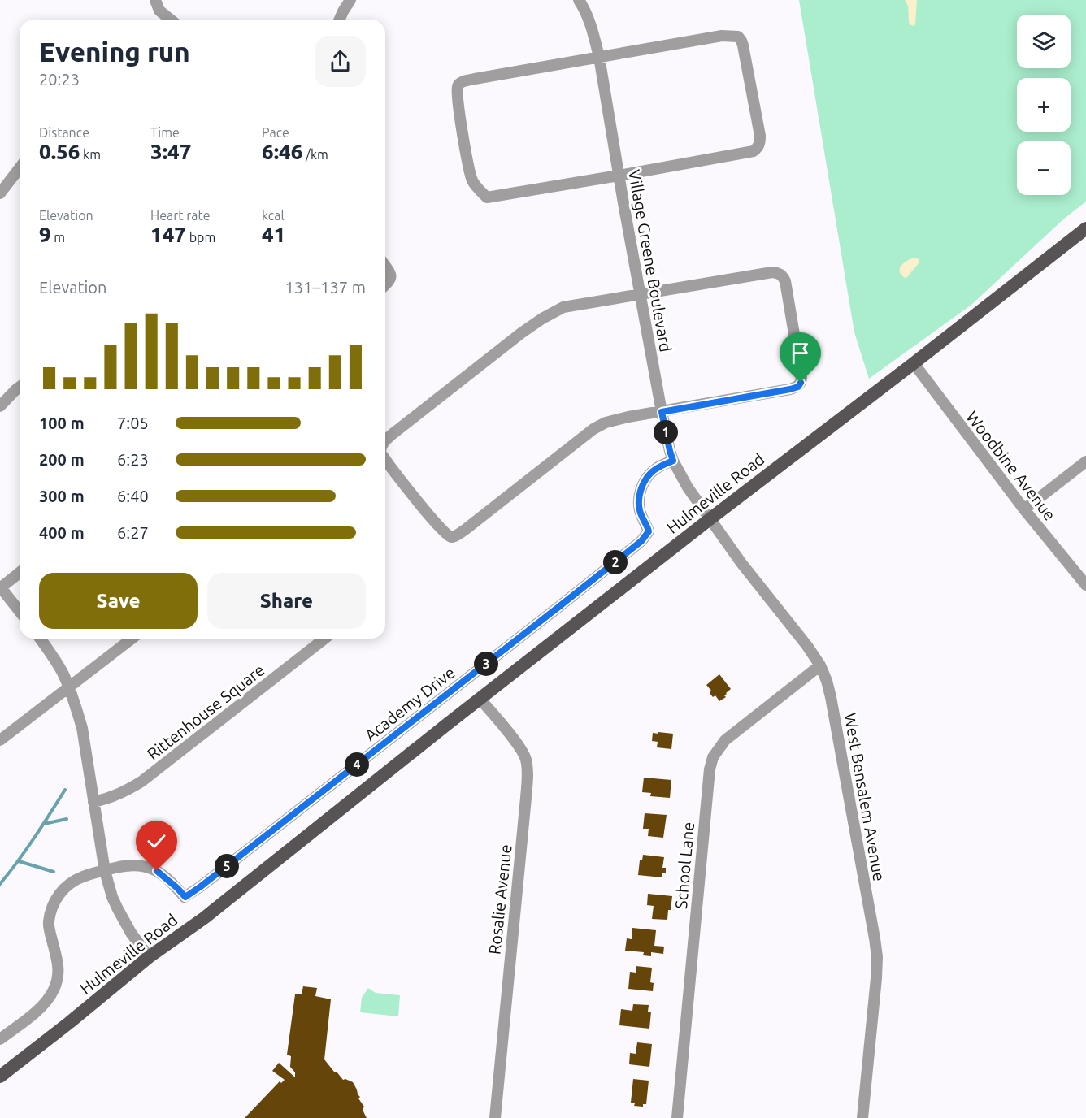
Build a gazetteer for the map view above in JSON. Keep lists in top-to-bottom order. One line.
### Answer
{"streets":{"main road":["Hulmeville Road"],"street":["Village Greene Boulevard","Woodbine Avenue","Academy Drive","Rittenhouse Square","West Bensalem Avenue","School Lane","Rosalie Avenue"]},"crossings":[["Village Greene Boulevard","Hulmeville Road"],["Village Greene Boulevard","Academy Drive"],["Village Greene Boulevard","West Bensalem Avenue"],["Woodbine Avenue","Hulmeville Road"],["Hulmeville Road","West Bensalem Avenue"],["Hulmeville Road","Rosalie Avenue"],["West Bensalem Avenue","School Lane"]],"page":{"map_buttons":["+","−"],"heading":["Evening run","20:23"],"stats":[["Distance","0.56 km"],["Time","3:47"],["Pace","6:46 /km"],["Elevation","9 m"],["Heart rate","147 bpm"],["kcal","41"]],"chart":["Elevation","131–137 m"],"list":[{"name":"100 m","note":"7:05"},{"name":"200 m","note":"6:23"},{"name":"300 m","note":"6:40"},{"name":"400 m","note":"6:27"}],"pins":["1","2","3","4","5"],"buttons":["Save","Share"]}}
